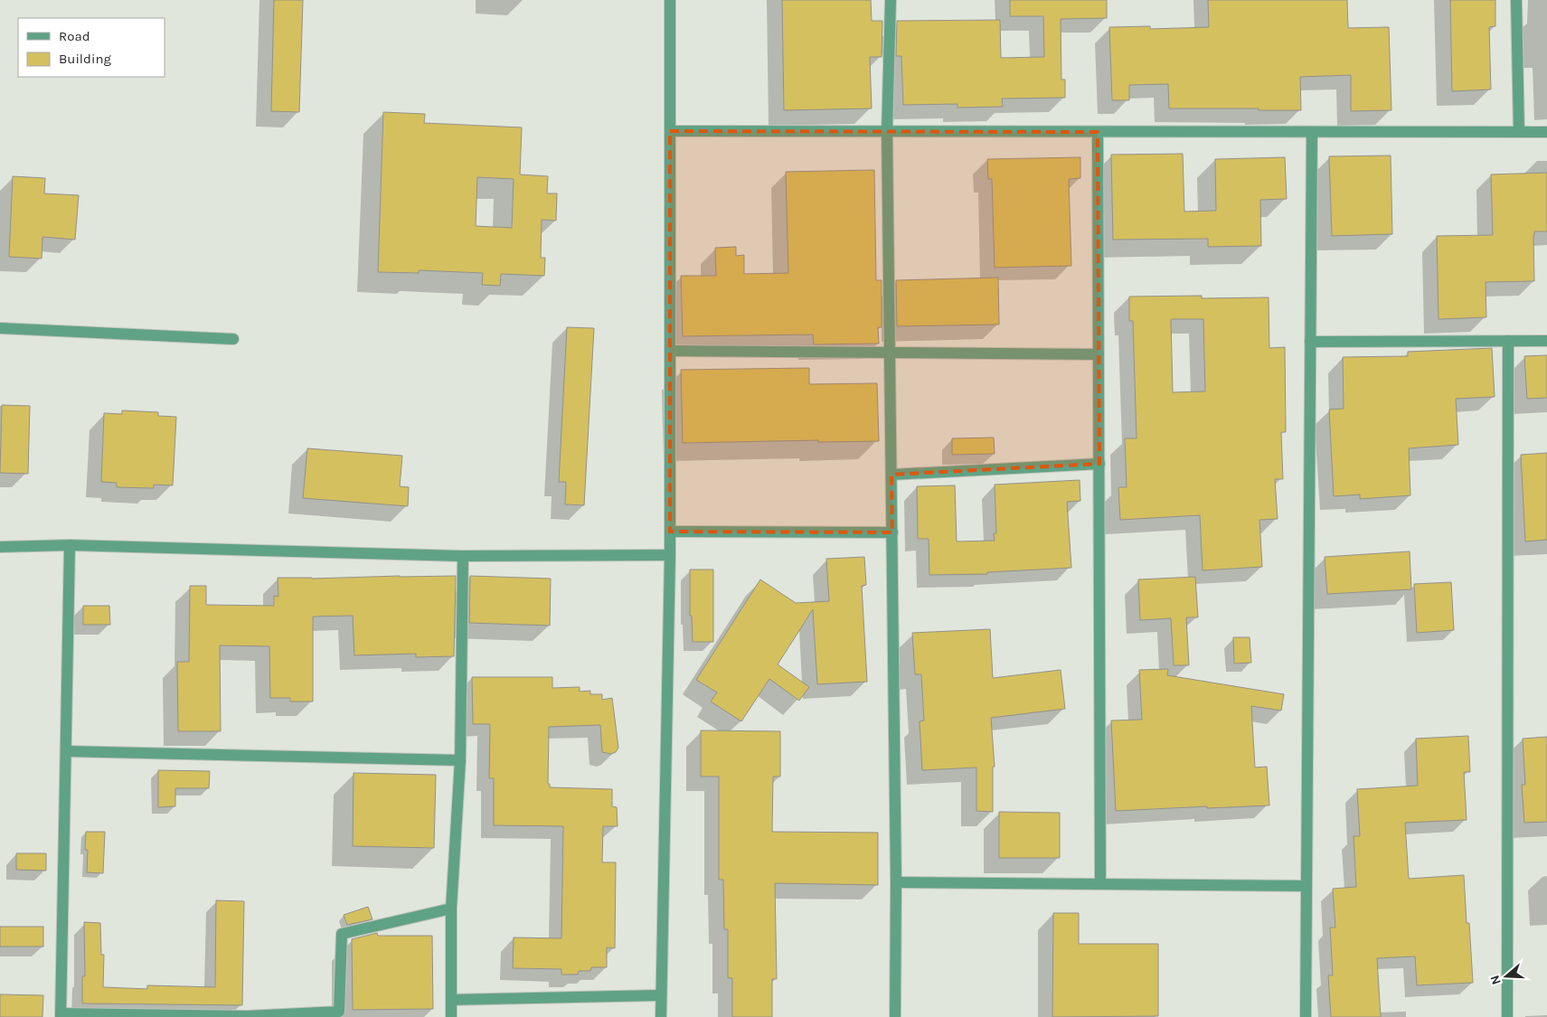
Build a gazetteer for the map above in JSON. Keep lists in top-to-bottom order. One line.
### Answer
{"legend":["Road","Building"],"north":"left"}
